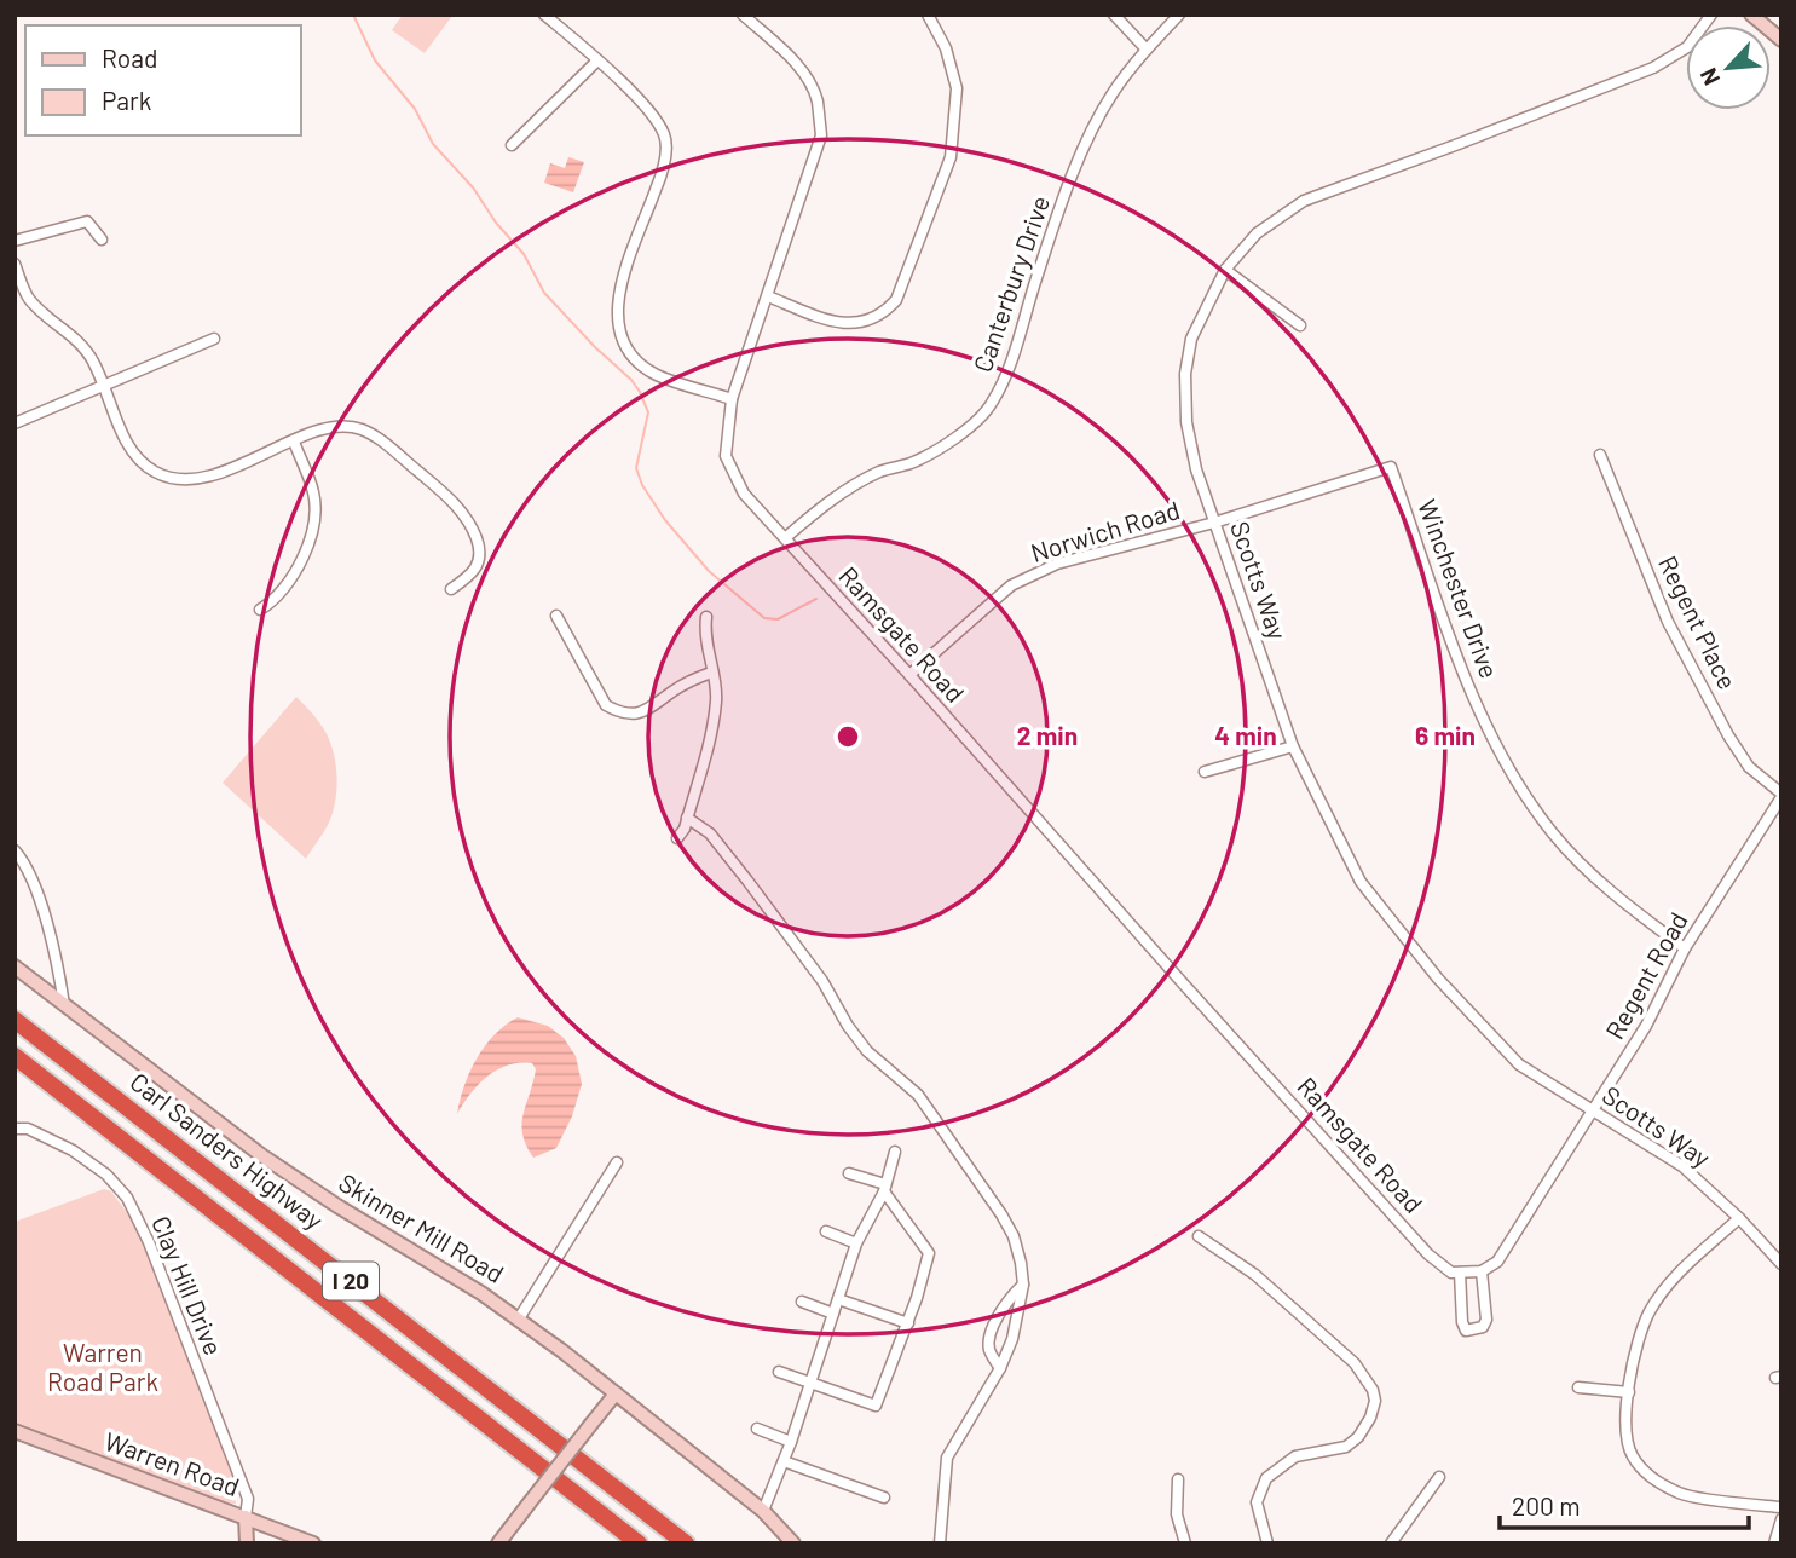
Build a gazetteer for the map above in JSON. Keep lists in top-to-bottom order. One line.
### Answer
{"streets":{"highway":["Carl Sanders Highway","I 20"],"street":["Canterbury Drive","Norwich Road","Scotts Way","Winchester Drive","Regent Place","Ramsgate Road","Regent Road","Skinner Mill Road","Clay Hill Drive","Warren Road"]},"crossings":[["Canterbury Drive","Ramsgate Road"],["Norwich Road","Scotts Way"],["Norwich Road","Winchester Drive"],["Norwich Road","Ramsgate Road"],["Scotts Way","Regent Road"],["Winchester Drive","Regent Road"],["Regent Place","Regent Road"],["Clay Hill Drive","Warren Road"]],"parks":["Warren Road Park"],"legend":["Road","Park"],"scale_bar":"200 m","north":"bottom left","rings":["2 min","4 min","6 min"]}
